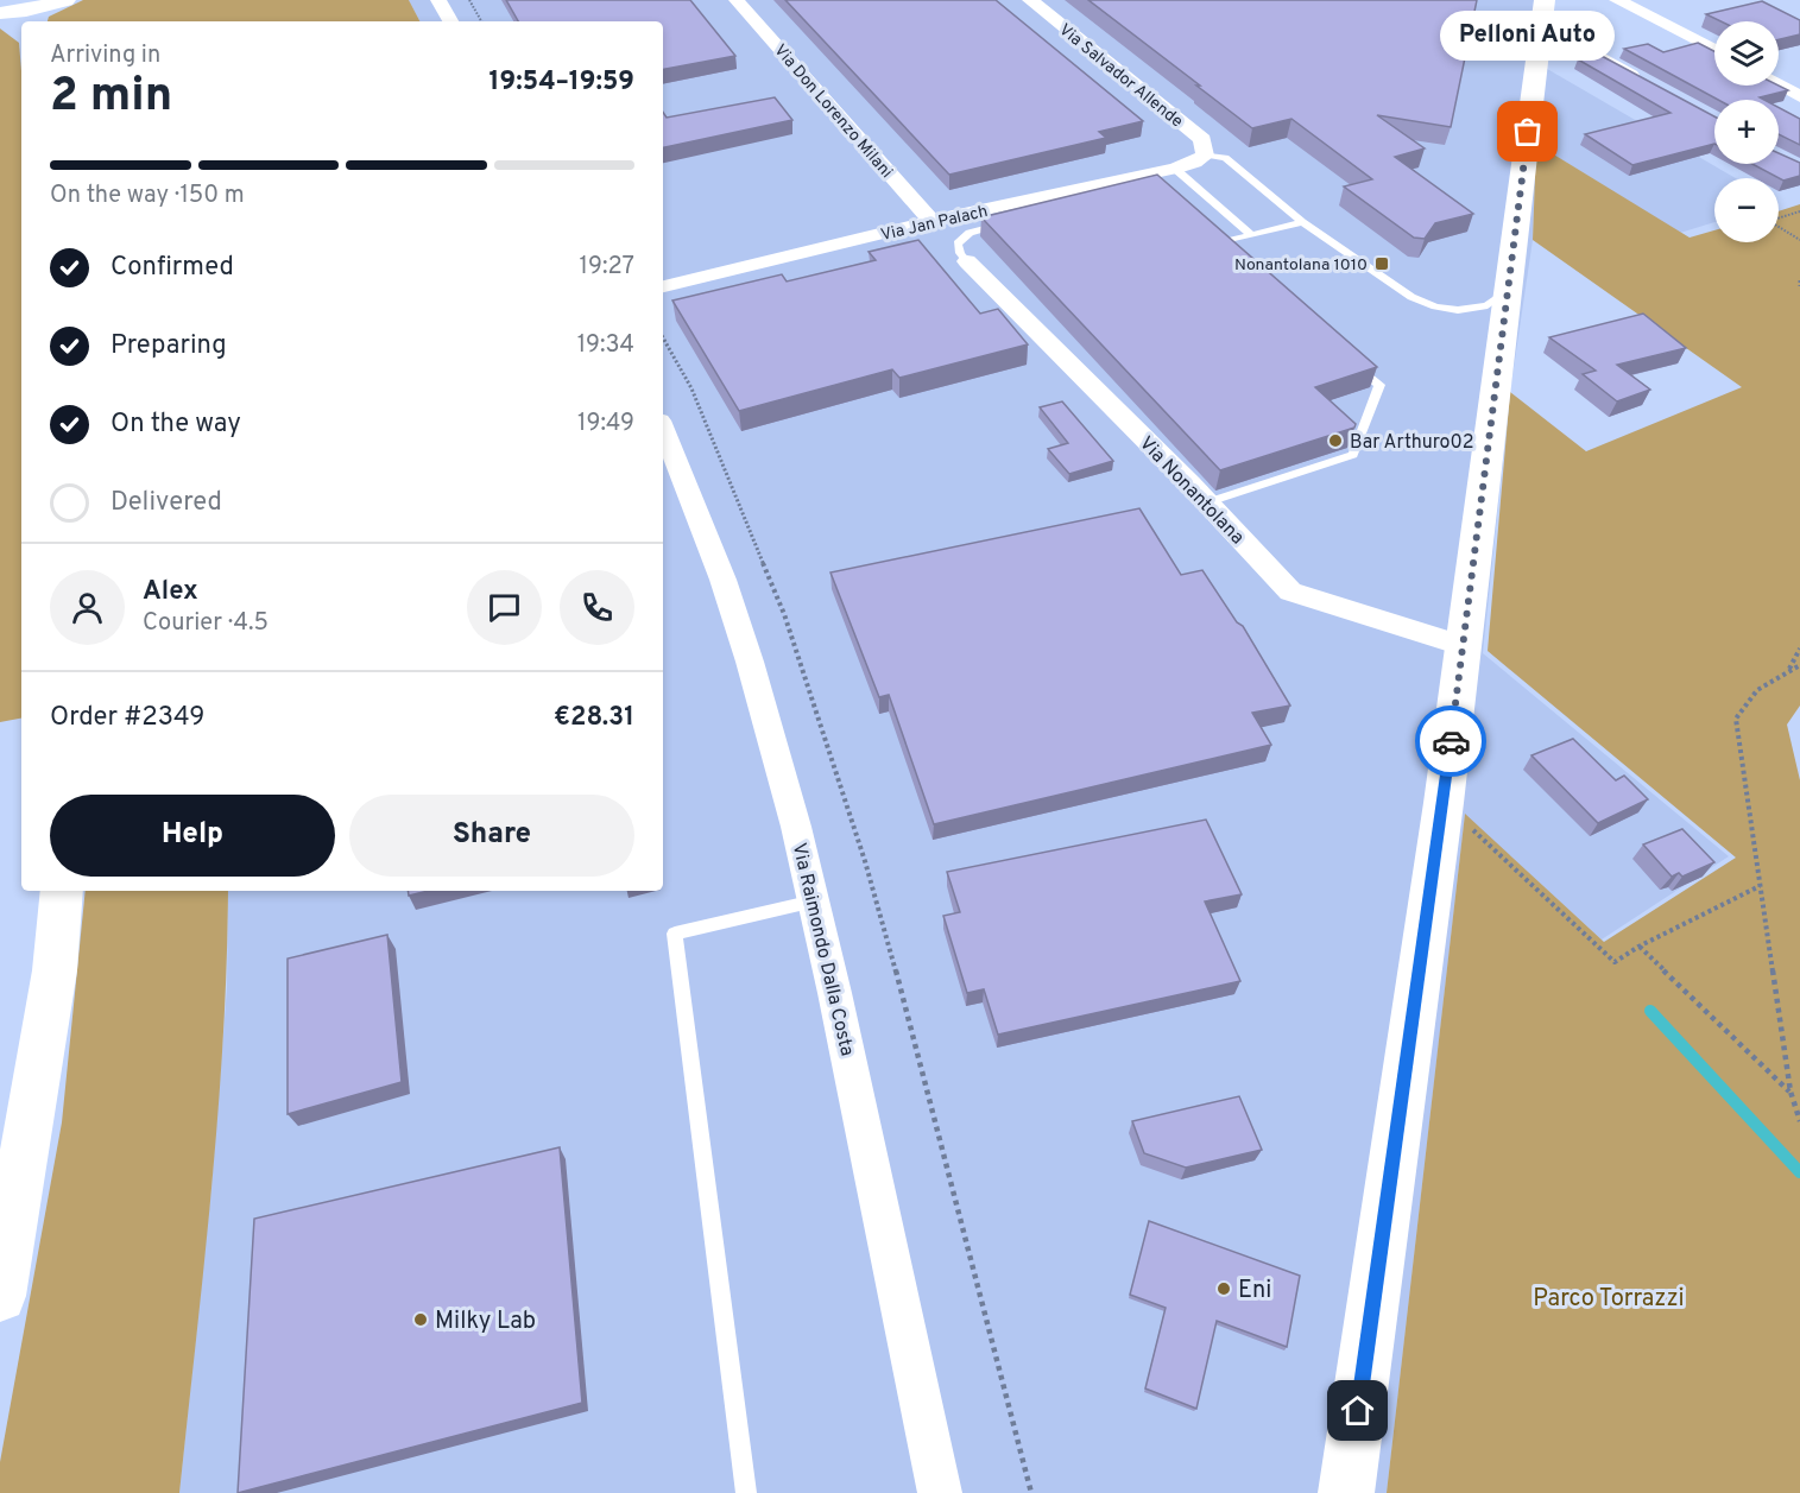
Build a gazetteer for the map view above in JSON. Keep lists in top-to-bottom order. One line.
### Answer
{"streets":{"street":["Via Salvador Allende","Via Don Lorenzo Milani","Via Jan Palach","Via Nonantolana","Via Raimondo Dalla Costa"]},"crossings":[["Via Salvador Allende","Via Jan Palach"],["Via Don Lorenzo Milani","Via Jan Palach"]],"parks":["Parco Torrazzi"],"places":{"other":["Pelloni Auto","Bar Arthuro02","Eni","Milky Lab"],"transit":["Nonantolana 1010"]},"page":{"bubble":"Pelloni Auto","map_buttons":["+","−"],"heading":["2 min","Arriving in","19:54–19:59"],"panel":["Alex","Courier · 4.5","Order #2349","€28.31"],"bar":"On the way · 150 m","list":[["Confirmed","19:27"],["Preparing","19:34"],["On the way","19:49"],"Delivered"],"buttons":["Help","Share"]}}
